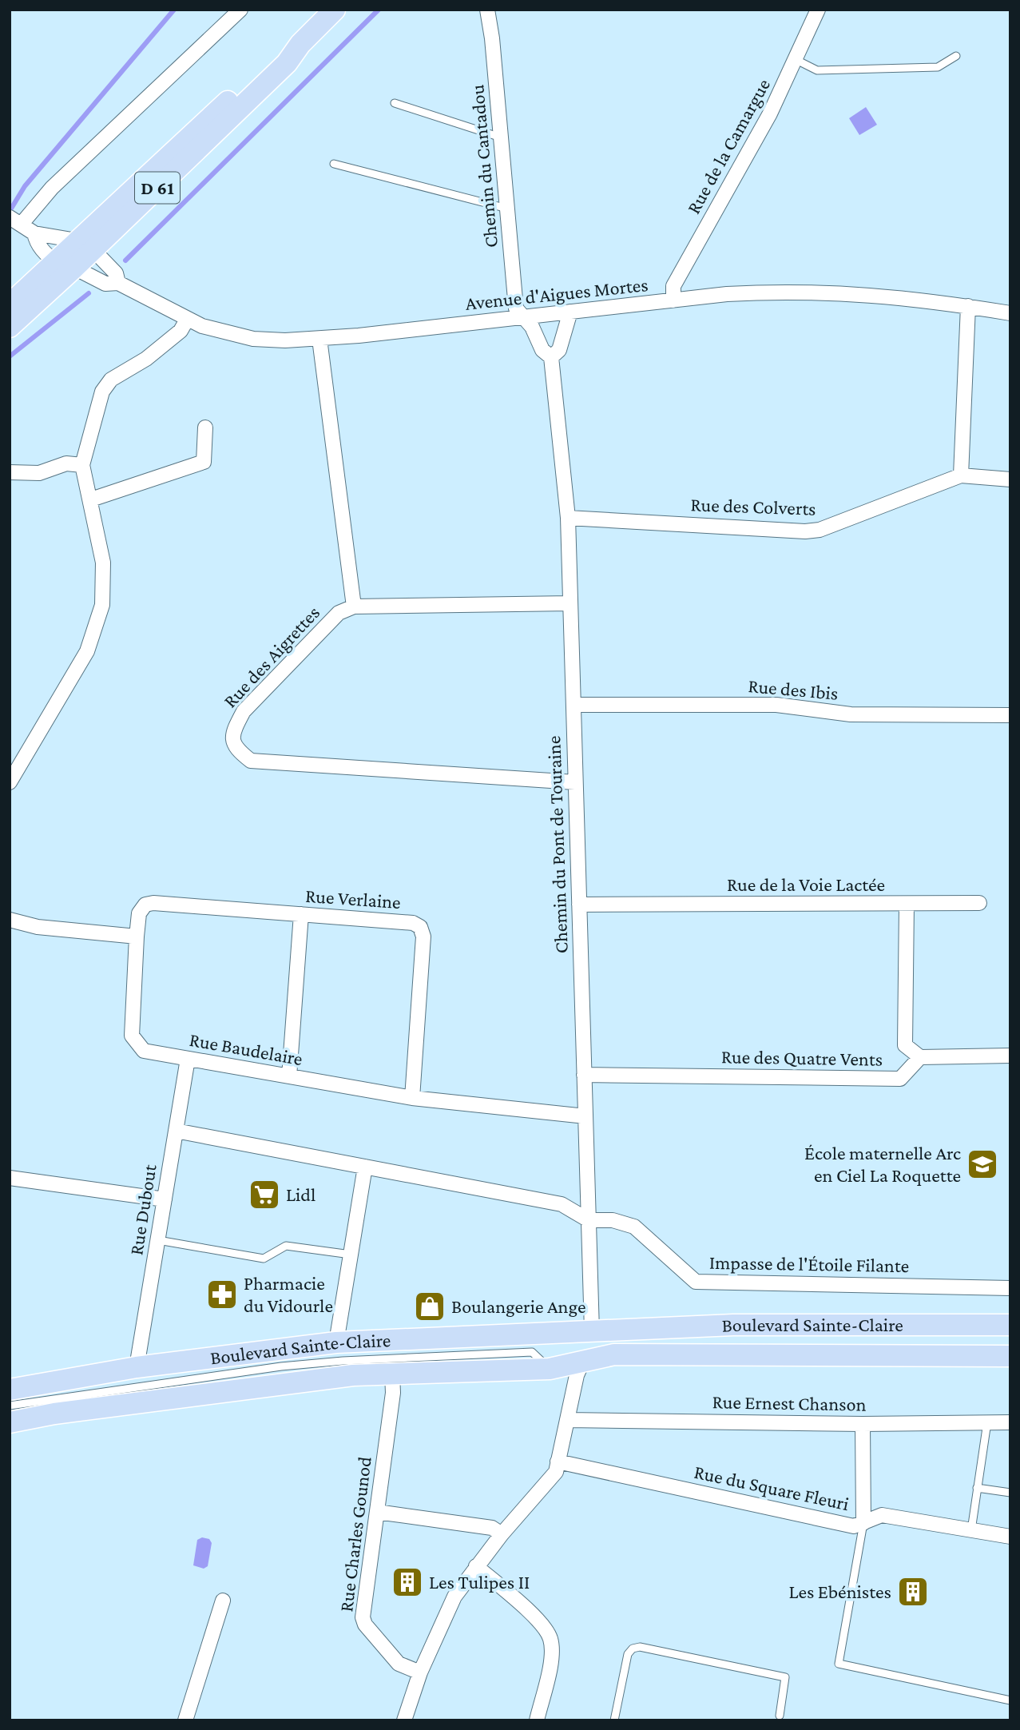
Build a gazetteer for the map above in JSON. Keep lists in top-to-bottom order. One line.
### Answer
{"streets":{"main road":["D 61","Boulevard Sainte-Claire"],"street":["Rue de la Camargue","Chemin du Cantadou","Avenue d'Aigues Mortes","Rue des Colverts","Rue des Aigrettes","Rue des Ibis","Chemin du Pont de Touraine","Rue de la Voie Lactée","Rue Verlaine","Rue Baudelaire","Rue des Quatre Vents","Rue Dubout","Impasse de l'Étoile Filante","Rue Ernest Chanson","Rue du Square Fleuri","Rue Charles Gounod"]},"crossings":[["Rue de la Camargue","Avenue d'Aigues Mortes"],["Chemin du Cantadou","Avenue d'Aigues Mortes"],["Chemin du Cantadou","Chemin du Pont de Touraine"],["D 61","Avenue d'Aigues Mortes"],["Avenue d'Aigues Mortes","Chemin du Pont de Touraine"],["Rue des Colverts","Chemin du Pont de Touraine"],["Rue des Aigrettes","Chemin du Pont de Touraine"],["Rue des Ibis","Chemin du Pont de Touraine"],["Chemin du Pont de Touraine","Rue de la Voie Lactée"],["Chemin du Pont de Touraine","Rue Baudelaire"],["Chemin du Pont de Touraine","Rue des Quatre Vents"],["Chemin du Pont de Touraine","Impasse de l'Étoile Filante"],["Chemin du Pont de Touraine","Boulevard Sainte-Claire"],["Rue de la Voie Lactée","Rue des Quatre Vents"],["Rue Verlaine","Rue Baudelaire"],["Rue Baudelaire","Rue Dubout"],["Rue Dubout","Boulevard Sainte-Claire"],["Boulevard Sainte-Claire","Rue Charles Gounod"]],"places":{"school or university":["École maternelle Arc en Ciel La Roquette"],"supermarket":["Lidl"],"pharmacy":["Pharmacie du Vidourle"],"shop":["Boulangerie Ange"],"building":["Les Tulipes II","Les Ebénistes"]}}
